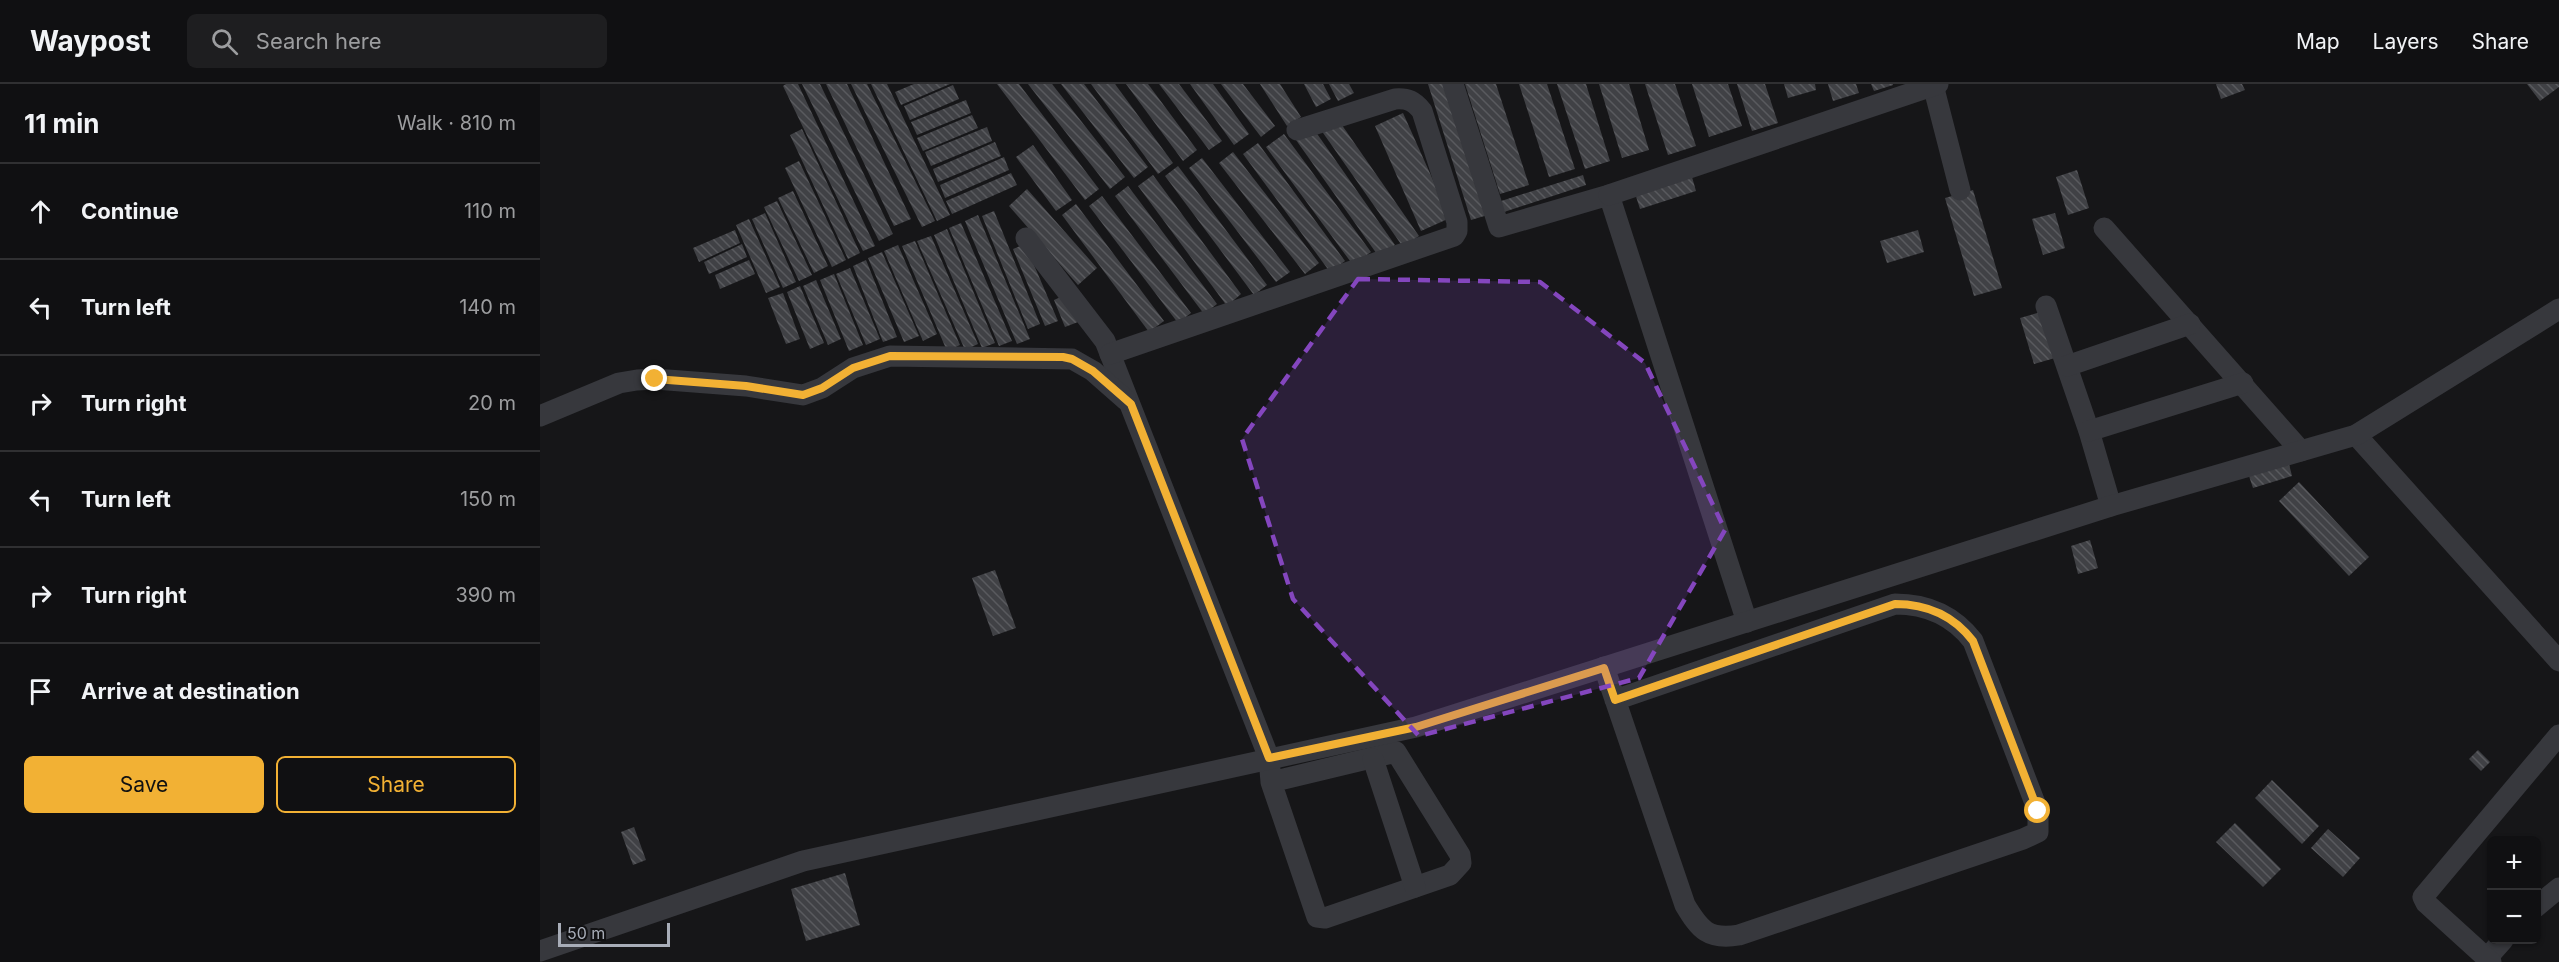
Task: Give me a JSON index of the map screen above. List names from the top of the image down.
{
  "scale_bar": "50 m",
  "page": {
    "header": "Waypost",
    "search": "Search here",
    "nav": ["Map", "Layers", "Share"],
    "heading": ["11 min", "Walk · 810 m"],
    "list": [
      ["Continue", "110 m"],
      ["Turn left", "140 m"],
      ["Turn right", "20 m"],
      ["Turn left", "150 m"],
      ["Turn right", "390 m"],
      "Arrive at destination"
    ],
    "buttons": ["Save", "Share"],
    "map_buttons": ["+", "−"],
    "scale": "50 m"
  }
}
